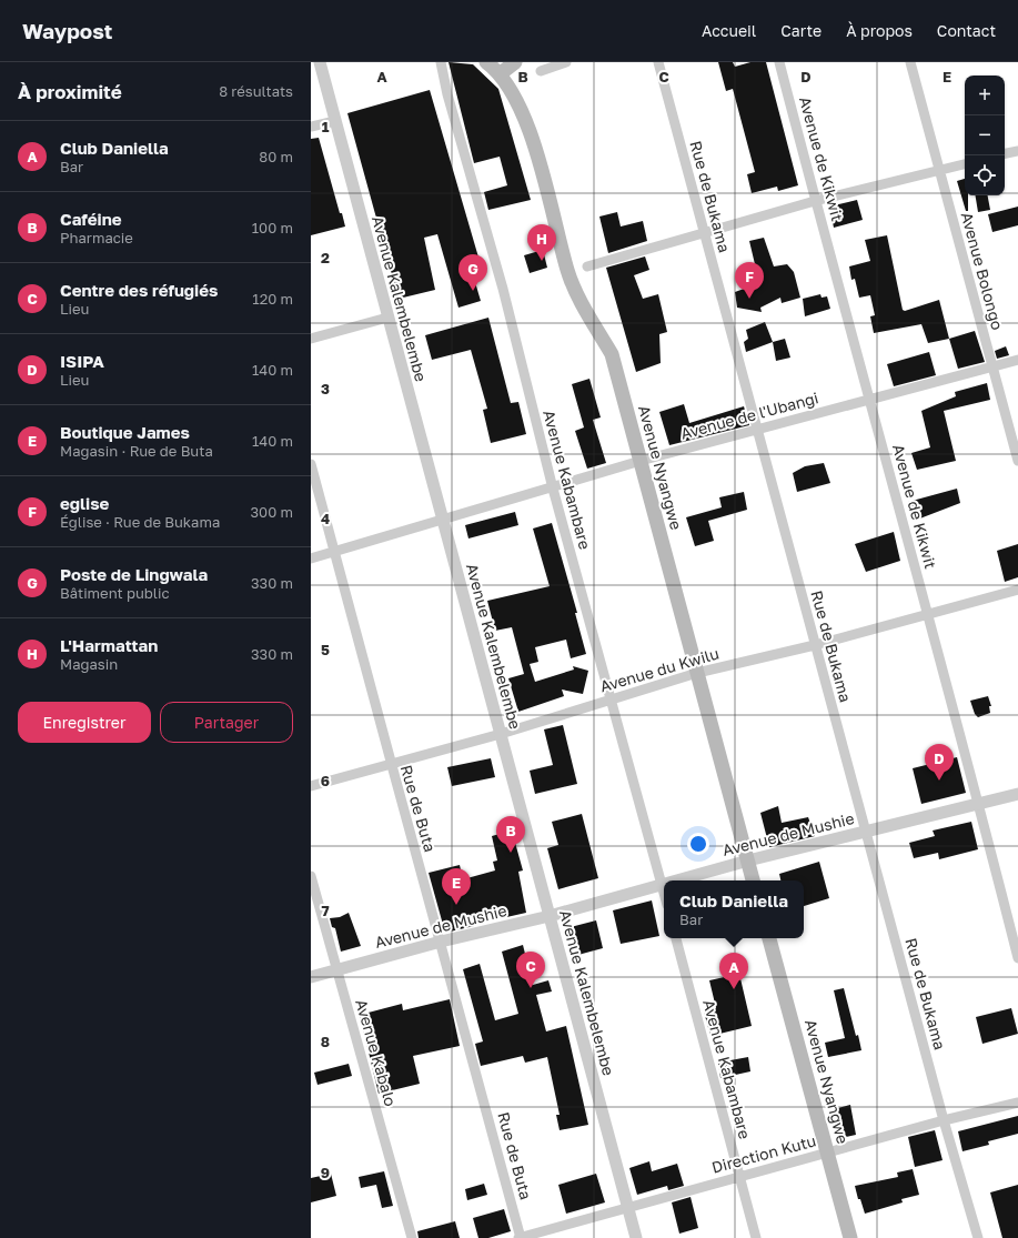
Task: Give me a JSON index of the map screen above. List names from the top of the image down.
{
  "streets": {
    "main road": ["Avenue Nyangwe"],
    "street": [
      "Avenue de Kikwit",
      "Rue de Bukama",
      "Avenue Bolongo",
      "Avenue Kalembelembe",
      "Avenue de l'Ubangi",
      "Avenue Kabambare",
      "Avenue du Kwilu",
      "Rue de Buta",
      "Avenue de Mushie",
      "Avenue Kabalo",
      "Direction Kutu"
    ]
  },
  "crossings": [
    ["Avenue de Kikwit", "Avenue de l'Ubangi"],
    ["Avenue de Kikwit", "Avenue du Kwilu"],
    ["Avenue de Kikwit", "Avenue de Mushie"],
    ["Rue de Bukama", "Avenue de l'Ubangi"],
    ["Rue de Bukama", "Avenue du Kwilu"],
    ["Rue de Bukama", "Avenue de Mushie"],
    ["Rue de Bukama", "Direction Kutu"],
    ["Avenue Bolongo", "Avenue de l'Ubangi"],
    ["Avenue Kalembelembe", "Avenue de l'Ubangi"],
    ["Avenue Kalembelembe", "Avenue du Kwilu"],
    ["Avenue Kalembelembe", "Avenue de Mushie"],
    ["Avenue Kalembelembe", "Direction Kutu"],
    ["Avenue de l'Ubangi", "Avenue Nyangwe"],
    ["Avenue de l'Ubangi", "Avenue Kabambare"],
    ["Avenue de l'Ubangi", "Rue de Buta"],
    ["Avenue Nyangwe", "Avenue du Kwilu"],
    ["Avenue Nyangwe", "Avenue de Mushie"],
    ["Avenue Nyangwe", "Direction Kutu"],
    ["Avenue Kabambare", "Avenue du Kwilu"],
    ["Avenue Kabambare", "Avenue de Mushie"],
    ["Avenue Kabambare", "Direction Kutu"],
    ["Avenue du Kwilu", "Rue de Buta"],
    ["Rue de Buta", "Avenue de Mushie"],
    ["Rue de Buta", "Direction Kutu"],
    ["Avenue de Mushie", "Avenue Kabalo"]
  ],
  "page": {
    "header": "Waypost",
    "nav": [
      "Accueil",
      "Carte",
      "À propos",
      "Contact"
    ],
    "heading": ["À proximité", "8 résultats"],
    "map_buttons": ["+", "−"],
    "list": [
      {
        "mark": "A",
        "name": "Club Daniella",
        "note": "Bar",
        "value": "80 m"
      },
      {
        "mark": "B",
        "name": "Caféine",
        "note": "Pharmacie",
        "value": "100 m"
      },
      {
        "mark": "C",
        "name": "Centre des réfugiés",
        "note": "Lieu",
        "value": "120 m"
      },
      {
        "mark": "D",
        "name": "ISIPA",
        "note": "Lieu",
        "value": "140 m"
      },
      {
        "mark": "E",
        "name": "Boutique James",
        "note": "Magasin · Rue de Buta",
        "value": "140 m"
      },
      {
        "mark": "F",
        "name": "eglise",
        "note": "Église · Rue de Bukama",
        "value": "300 m"
      },
      {
        "mark": "G",
        "name": "Poste de Lingwala",
        "note": "Bâtiment public",
        "value": "330 m"
      },
      {
        "mark": "H",
        "name": "L'Harmattan",
        "note": "Magasin",
        "value": "330 m"
      }
    ],
    "pins": [
      "H",
      "G",
      "F",
      "D",
      "B",
      "E",
      "C",
      "A"
    ],
    "buttons": ["Enregistrer", "Partager"],
    "popup": ["Club Daniella", "Bar"]
  },
  "grid": {
    "columns": [
      "A",
      "B",
      "C",
      "D",
      "E"
    ],
    "rows": [
      "1",
      "2",
      "3",
      "4",
      "5",
      "6",
      "7",
      "8",
      "9"
    ]
  }
}
